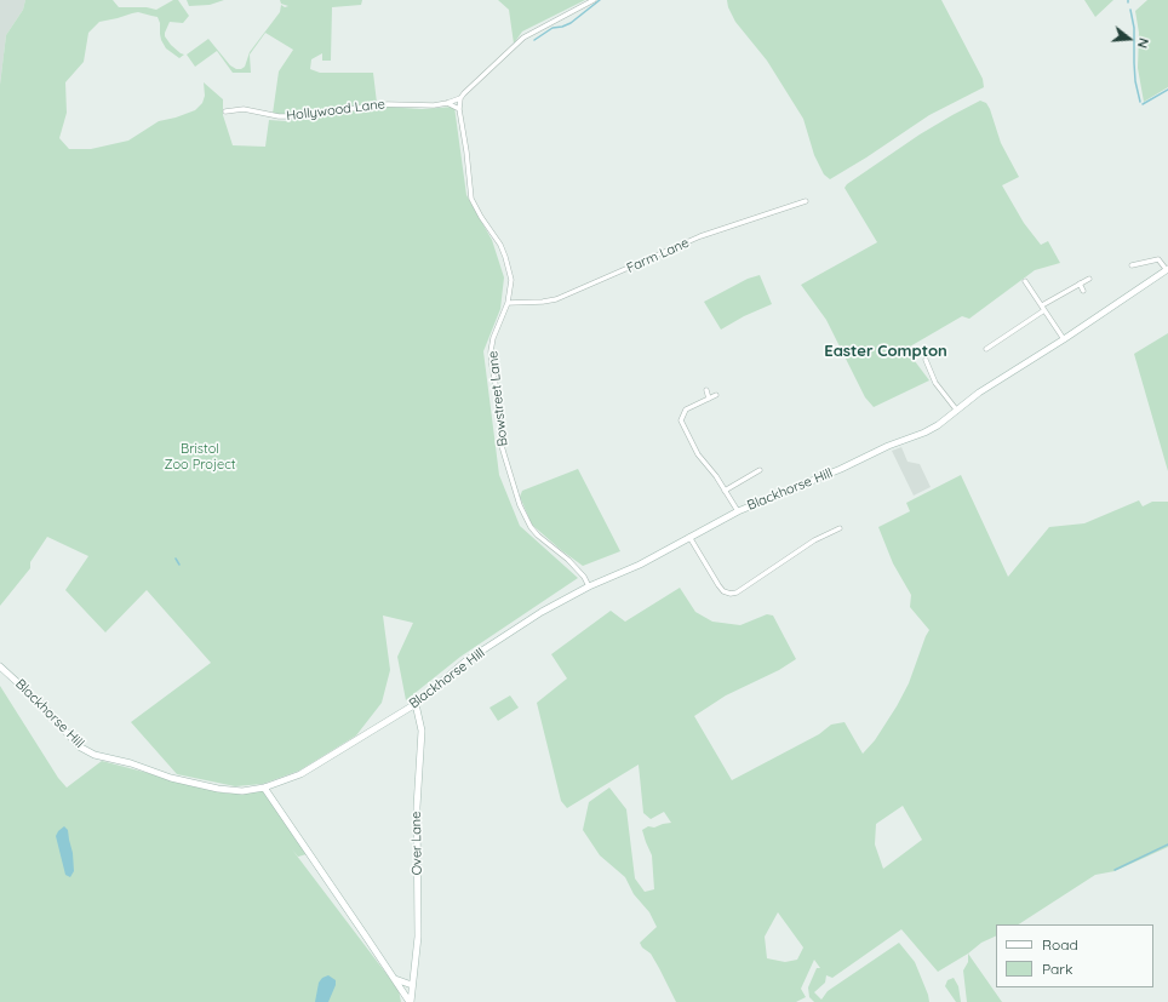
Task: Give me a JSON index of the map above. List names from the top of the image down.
{
  "streets": {
    "main road": ["Blackhorse Hill", "Over Lane"],
    "street": ["Hollywood Lane", "Farm Lane", "Bowstreet Lane"]
  },
  "crossings": [
    ["Hollywood Lane", "Bowstreet Lane"],
    ["Farm Lane", "Bowstreet Lane"],
    ["Bowstreet Lane", "Blackhorse Hill"],
    ["Blackhorse Hill", "Over Lane"]
  ],
  "districts": ["Easter Compton"],
  "parks": ["Bristol Zoo Project"],
  "legend": ["Road", "Park"],
  "north": "right"
}
